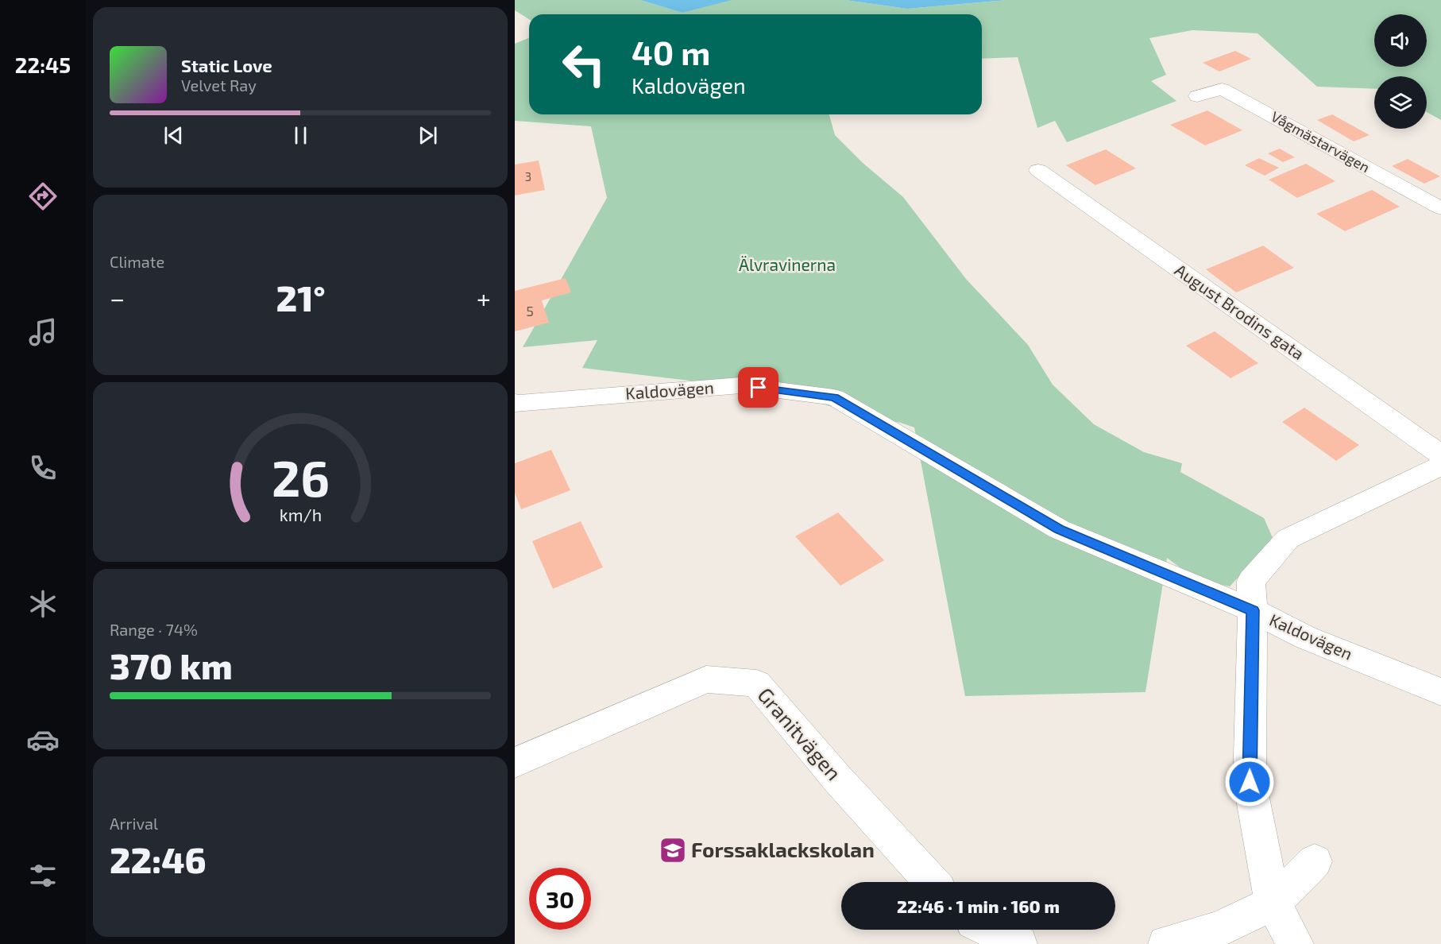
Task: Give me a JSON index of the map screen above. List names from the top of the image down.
{
  "streets": {
    "street": [
      "Vågmästarvägen",
      "August Brodins gata",
      "Kaldovägen",
      "Granitvägen"
    ]
  },
  "parks": ["Älvravinerna"],
  "places": {
    "school or university": ["Forssaklackskolan"]
  },
  "house_numbers": ["3", "5"],
  "page": {
    "tabs": "22:45",
    "turn": ["40 m", "Kaldovägen"],
    "song": ["Static Love", "Velvet Ray"],
    "tile": [
      "Climate",
      ["Range · 74%", "370 km"],
      ["Arrival", "22:46"]
    ],
    "heat": ["−", "21°", "+"],
    "limit": "30",
    "trip": "22:46 · 1 min · 160 m",
    "gauge": ["26", "km/h"]
  }
}
